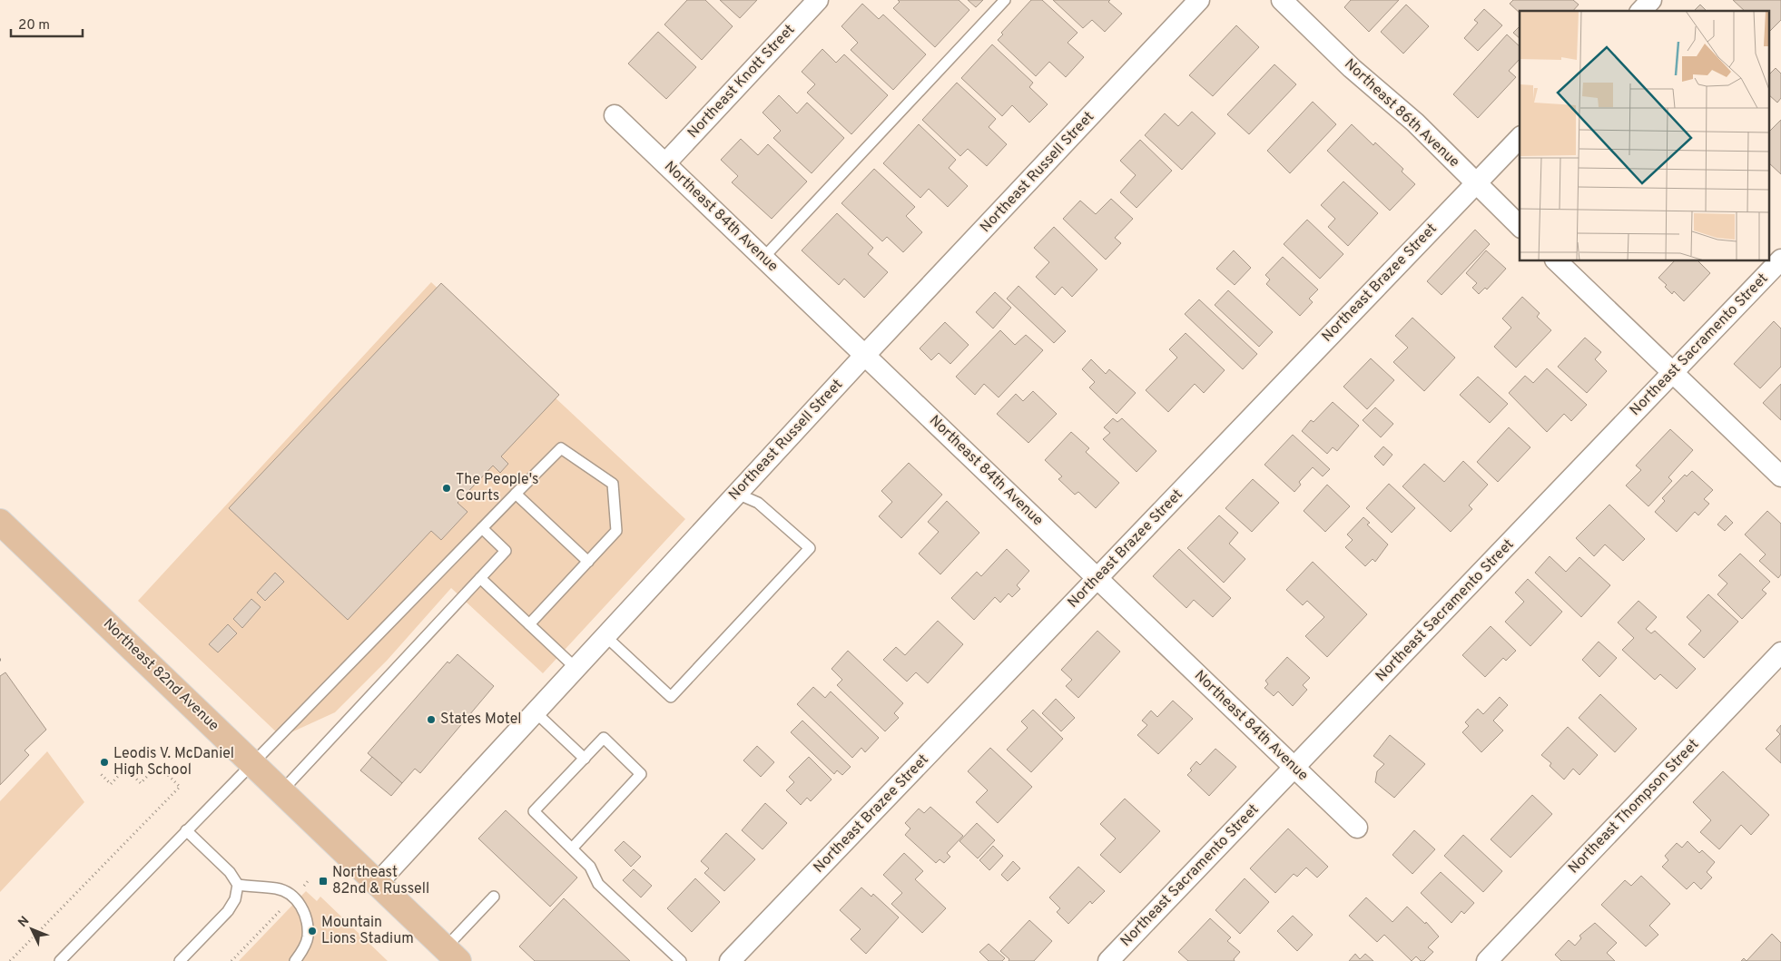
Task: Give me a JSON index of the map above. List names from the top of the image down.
{
  "streets": {
    "main road": ["Northeast 82nd Avenue"],
    "street": [
      "Northeast Knott Street",
      "Northeast 86th Avenue",
      "Northeast Russell Street",
      "Northeast 84th Avenue",
      "Northeast Brazee Street",
      "Northeast Sacramento Street",
      "Northeast Thompson Street"
    ]
  },
  "crossings": [
    ["Northeast Knott Street", "Northeast 84th Avenue"],
    ["Northeast 86th Avenue", "Northeast Brazee Street"],
    ["Northeast Russell Street", "Northeast 84th Avenue"],
    ["Northeast Russell Street", "Northeast 82nd Avenue"],
    ["Northeast 84th Avenue", "Northeast Brazee Street"],
    ["Northeast 84th Avenue", "Northeast Sacramento Street"]
  ],
  "places": {
    "other": [
      "The People's Courts",
      "States Motel",
      "Leodis V. McDaniel High School",
      "Mountain Lions Stadium"
    ],
    "transit": ["Northeast 82nd & Russell"]
  },
  "scale_bar": "20 m",
  "north": "top left"
}
